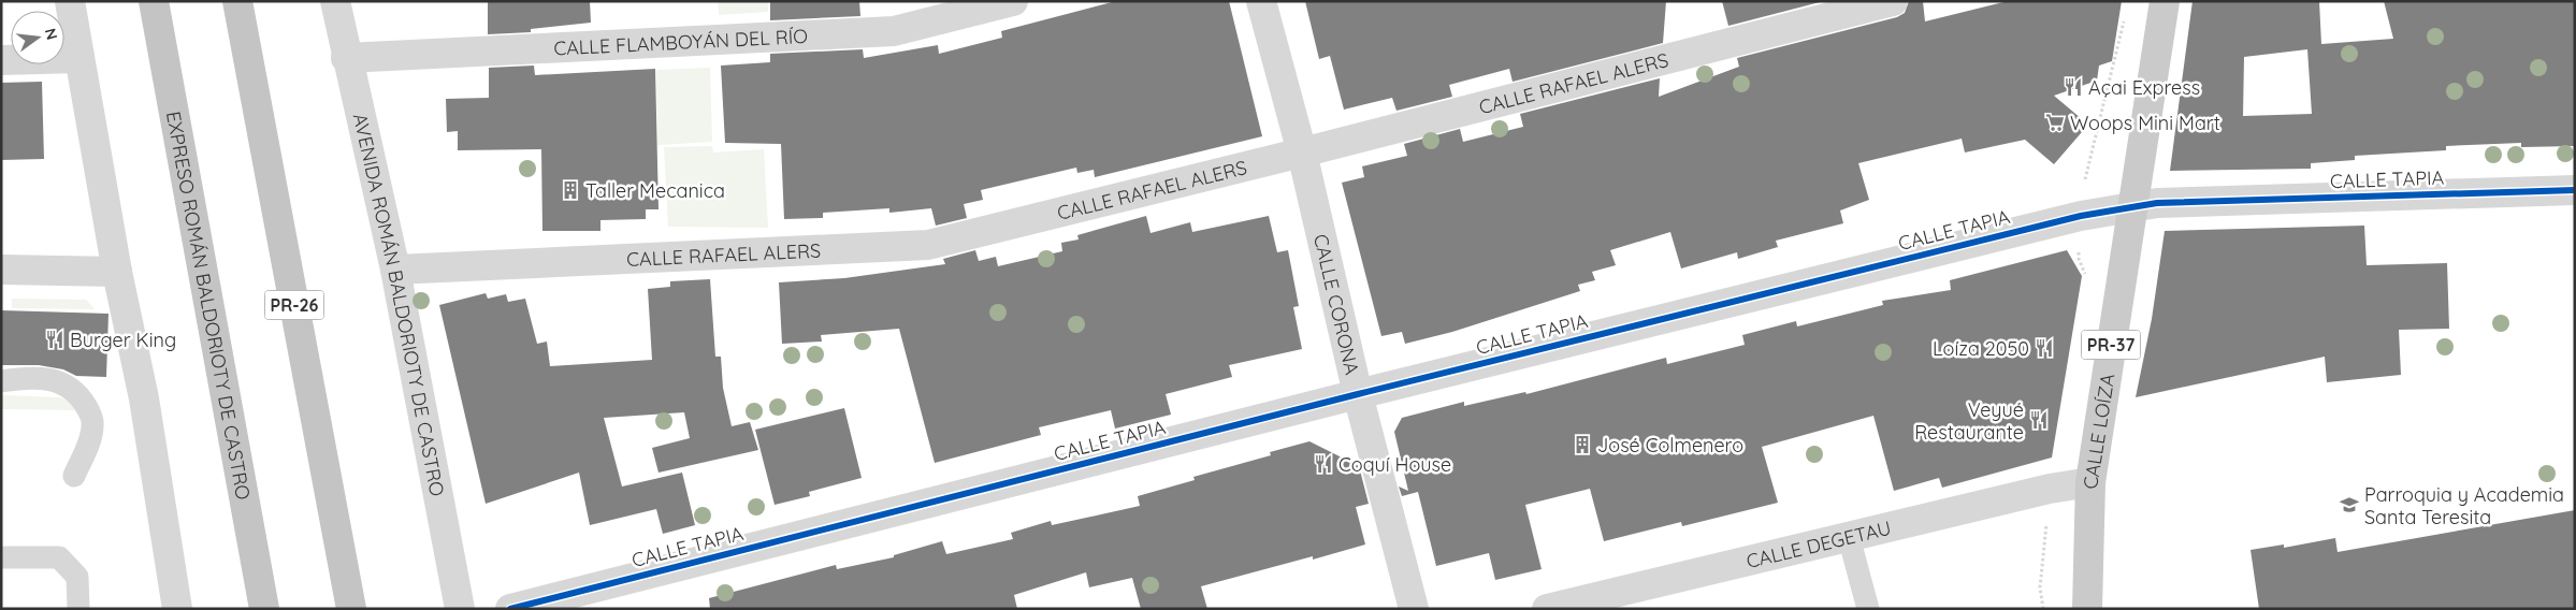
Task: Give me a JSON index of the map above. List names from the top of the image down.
{
  "streets": {
    "highway": ["EXPRESO ROMÁN BALDORIOTY DE CASTRO", "PR-26"],
    "main road": ["PR-37", "CALLE LOÍZA"],
    "street": [
      "CALLE FLAMBOYÁN DEL RÍO",
      "CALLE RAFAEL ALERS",
      "CALLE TAPIA",
      "AVENIDA ROMÁN BALDORIOTY DE CASTRO",
      "CALLE CORONA",
      "CALLE DEGETAU"
    ]
  },
  "crossings": [
    ["CALLE FLAMBOYÁN DEL RÍO", "AVENIDA ROMÁN BALDORIOTY DE CASTRO"],
    ["CALLE RAFAEL ALERS", "AVENIDA ROMÁN BALDORIOTY DE CASTRO"],
    ["CALLE RAFAEL ALERS", "CALLE CORONA"],
    ["CALLE TAPIA", "CALLE CORONA"],
    ["CALLE TAPIA", "CALLE LOÍZA"],
    ["CALLE LOÍZA", "CALLE DEGETAU"]
  ],
  "places": {
    "restaurant": [
      "Açai Express",
      "Burger King",
      "Loíza 2050",
      "Veyué Restaurante",
      "Coquí House"
    ],
    "supermarket": ["Woops Mini Mart"],
    "building": ["Taller Mecanica", "José Colmenero"],
    "school or university": ["Parroquia y Academia Santa Teresita"]
  },
  "north": "right"
}
